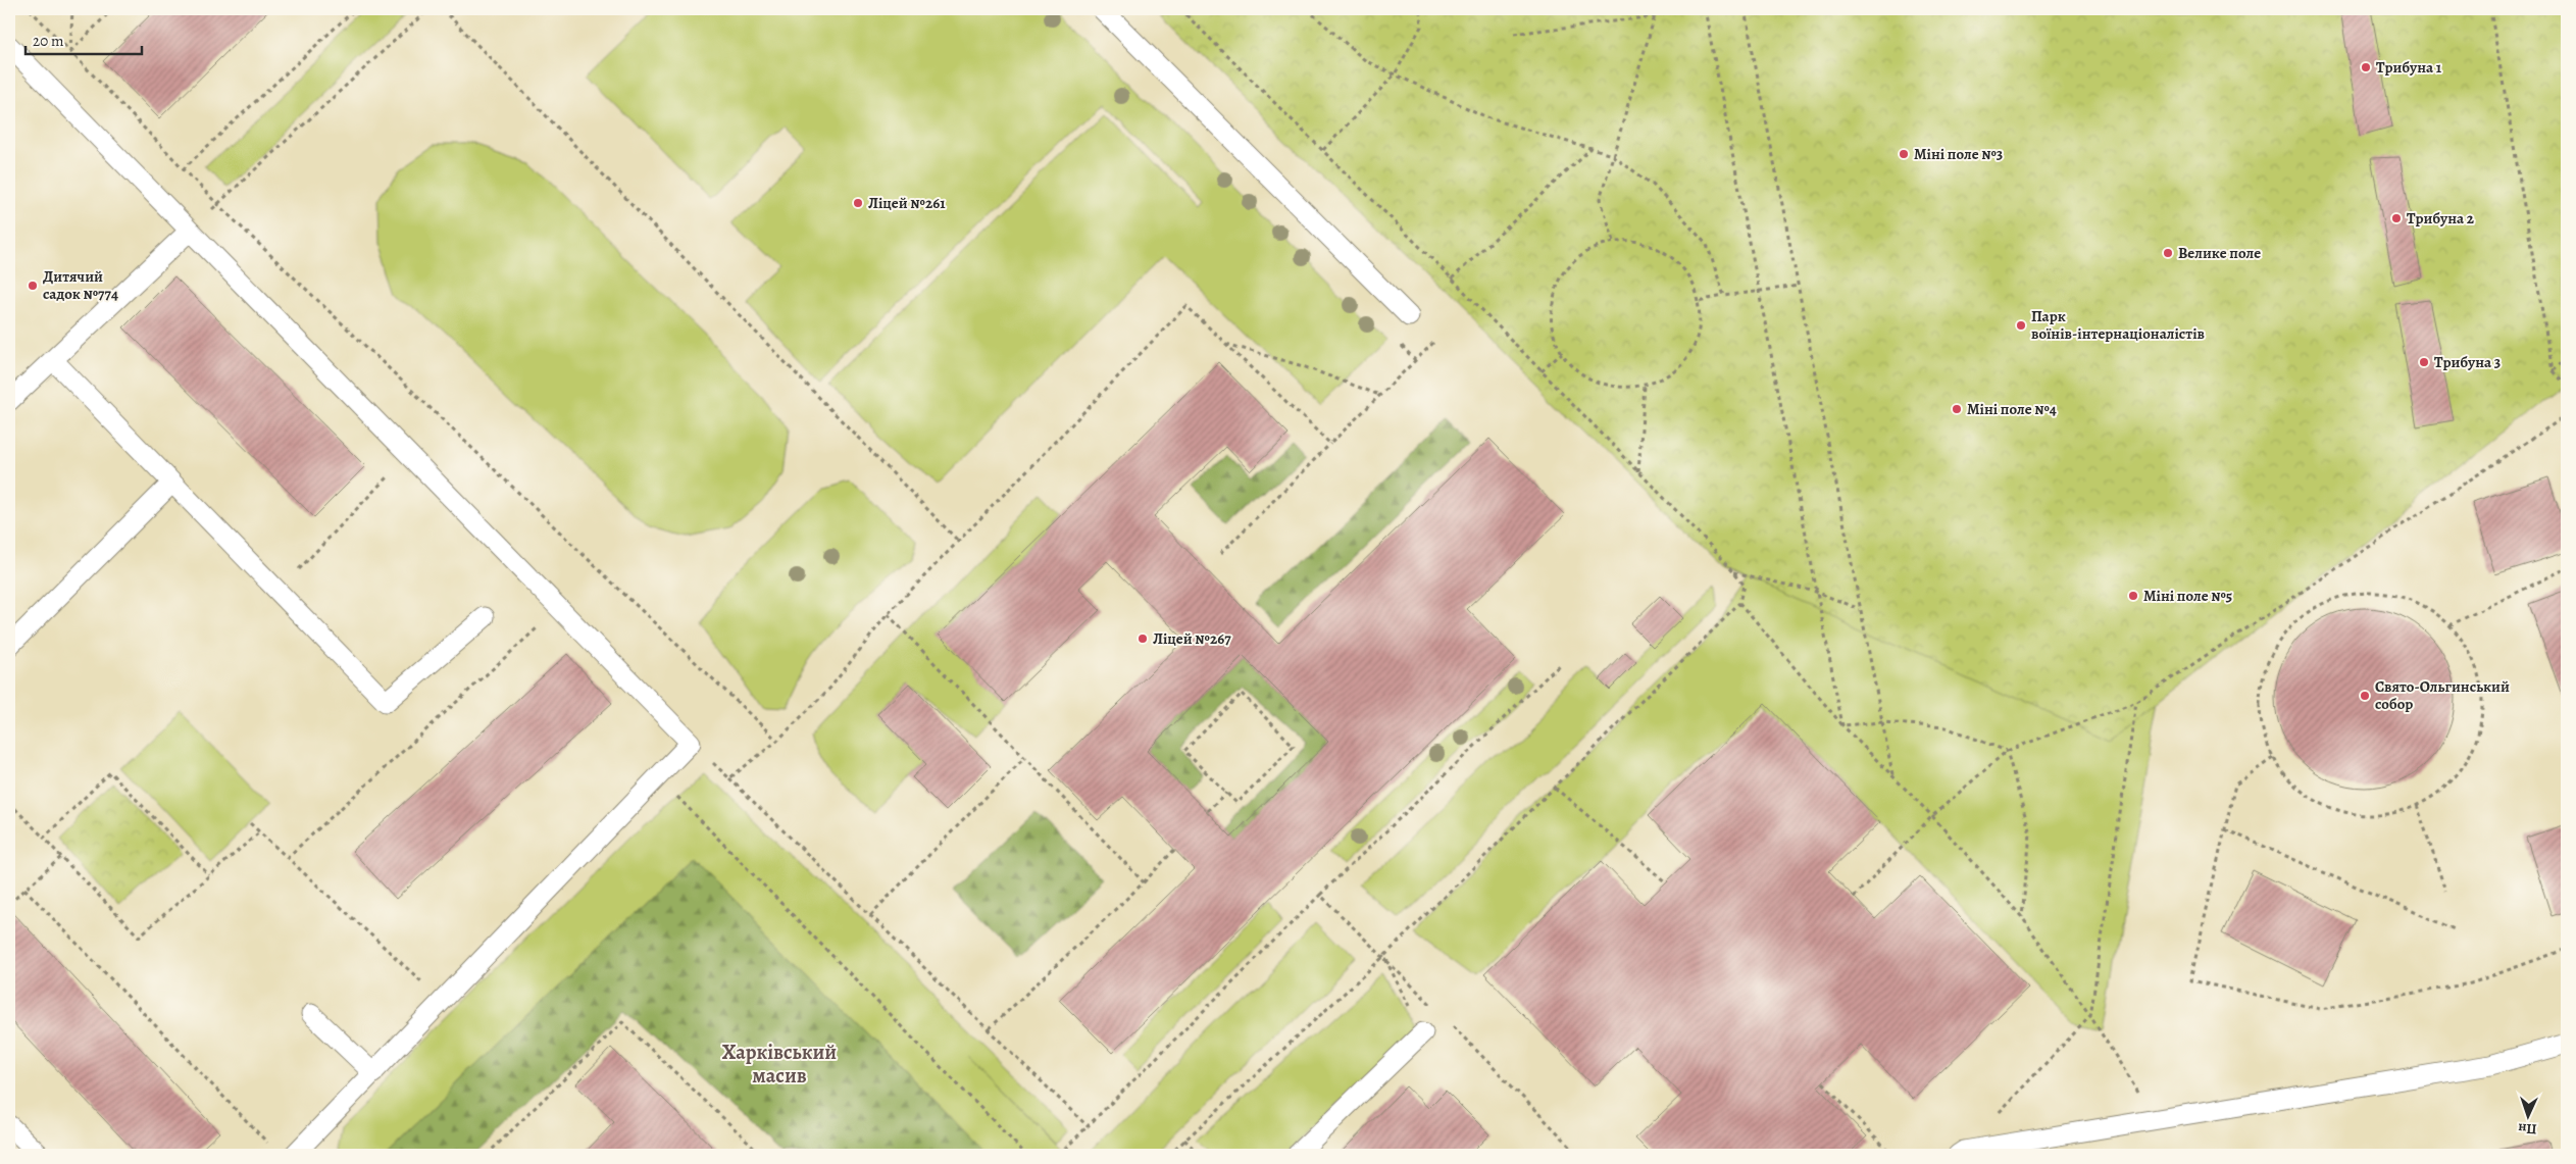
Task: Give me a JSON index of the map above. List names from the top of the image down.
{
  "districts": ["Харківський масив"],
  "places": [
    "Трибуна 1",
    "Міні поле №3",
    "Ліцей №261",
    "Трибуна 2",
    "Велике поле",
    "Дитячий садок №774",
    "Парк воїнів-інтернаціоналістів",
    "Трибуна 3",
    "Міні поле №4",
    "Міні поле №5",
    "Ліцей №267",
    "Свято-Ольгинський собор"
  ],
  "scale_bar": "20 m",
  "north": "bottom"
}
